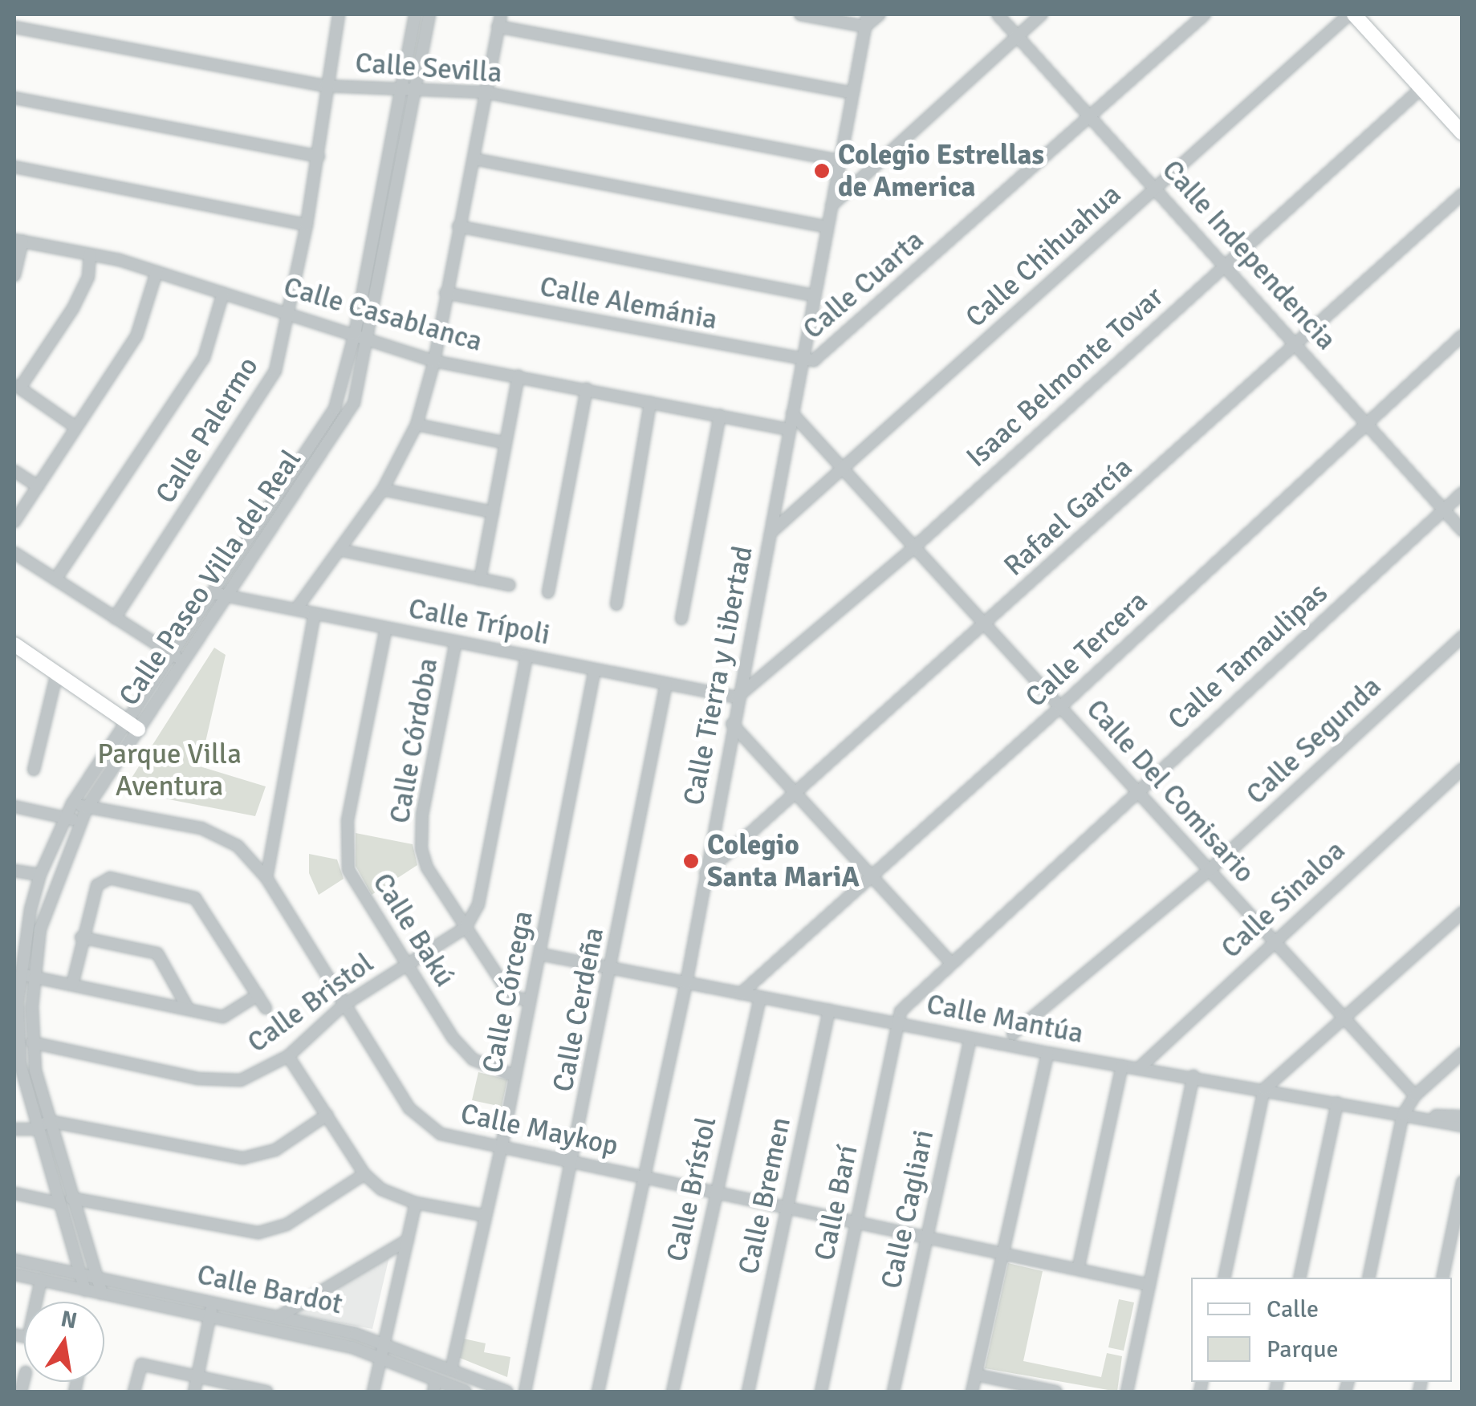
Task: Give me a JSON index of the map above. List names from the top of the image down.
{
  "streets": {
    "street": [
      "Calle Sevilla",
      "Calle Independencia",
      "Calle Chihuahua",
      "Calle Cuarta",
      "Calle Alemánia",
      "Calle Casablanca",
      "Isaac Belmonte Tovar",
      "Calle Palermo",
      "Rafael García",
      "Calle Paseo Villa del Real",
      "Calle Trípoli",
      "Calle Tercera",
      "Calle Tamaulipas",
      "Calle Tierra y Libertad",
      "Calle Córdoba",
      "Calle Segunda",
      "Calle Del Comisario",
      "Calle Sinaloa",
      "Calle Bakú",
      "Calle Córcega",
      "Calle Bristol",
      "Calle Cerdeña",
      "Calle Mantúa",
      "Calle Maykop",
      "Calle Brístol",
      "Calle Bremen",
      "Calle Barí",
      "Calle Cagliari",
      "Calle Bardot"
    ]
  },
  "crossings": [
    ["Calle Sevilla", "Calle Palermo"],
    ["Calle Sevilla", "Calle Paseo Villa del Real"],
    ["Calle Sevilla", "Calle Tierra y Libertad"],
    ["Calle Independencia", "Calle Chihuahua"],
    ["Calle Independencia", "Calle Cuarta"],
    ["Calle Independencia", "Isaac Belmonte Tovar"],
    ["Calle Independencia", "Rafael García"],
    ["Calle Independencia", "Calle Tercera"],
    ["Calle Independencia", "Calle Tamaulipas"],
    ["Calle Chihuahua", "Calle Tierra y Libertad"],
    ["Calle Chihuahua", "Calle Del Comisario"],
    ["Calle Cuarta", "Calle Alemánia"],
    ["Calle Cuarta", "Calle Tierra y Libertad"],
    ["Calle Alemánia", "Calle Tierra y Libertad"],
    ["Calle Casablanca", "Calle Palermo"],
    ["Calle Casablanca", "Calle Paseo Villa del Real"],
    ["Calle Casablanca", "Calle Tierra y Libertad"],
    ["Isaac Belmonte Tovar", "Calle Trípoli"],
    ["Isaac Belmonte Tovar", "Calle Tierra y Libertad"],
    ["Isaac Belmonte Tovar", "Calle Del Comisario"],
    ["Rafael García", "Calle Tierra y Libertad"],
    ["Rafael García", "Calle Del Comisario"],
    ["Calle Paseo Villa del Real", "Calle Trípoli"],
    ["Calle Paseo Villa del Real", "Calle Bristol"],
    ["Calle Paseo Villa del Real", "Calle Maykop"],
    ["Calle Paseo Villa del Real", "Calle Bardot"],
    ["Calle Trípoli", "Calle Tierra y Libertad"],
    ["Calle Trípoli", "Calle Córdoba"],
    ["Calle Trípoli", "Calle Bakú"],
    ["Calle Trípoli", "Calle Córcega"],
    ["Calle Trípoli", "Calle Cerdeña"],
    ["Calle Tercera", "Calle Del Comisario"],
    ["Calle Tercera", "Calle Mantúa"],
    ["Calle Tamaulipas", "Calle Del Comisario"],
    ["Calle Tamaulipas", "Calle Mantúa"],
    ["Calle Tamaulipas", "Calle Barí"],
    ["Calle Tierra y Libertad", "Calle Del Comisario"],
    ["Calle Tierra y Libertad", "Calle Mantúa"],
    ["Calle Tierra y Libertad", "Calle Maykop"],
    ["Calle Córdoba", "Calle Córcega"],
    ["Calle Córdoba", "Calle Bristol"],
    ["Calle Segunda", "Calle Del Comisario"],
    ["Calle Del Comisario", "Calle Sinaloa"],
    ["Calle Sinaloa", "Calle Mantúa"],
    ["Calle Bakú", "Calle Córcega"],
    ["Calle Bakú", "Calle Bristol"],
    ["Calle Córcega", "Calle Mantúa"],
    ["Calle Córcega", "Calle Maykop"],
    ["Calle Córcega", "Calle Bardot"],
    ["Calle Bristol", "Calle Maykop"],
    ["Calle Cerdeña", "Calle Mantúa"],
    ["Calle Cerdeña", "Calle Maykop"],
    ["Calle Mantúa", "Calle Brístol"],
    ["Calle Mantúa", "Calle Bremen"],
    ["Calle Mantúa", "Calle Barí"],
    ["Calle Mantúa", "Calle Cagliari"],
    ["Calle Maykop", "Calle Brístol"],
    ["Calle Maykop", "Calle Bremen"],
    ["Calle Maykop", "Calle Barí"],
    ["Calle Maykop", "Calle Cagliari"]
  ],
  "parks": ["Parque Villa Aventura"],
  "places": ["Colegio Estrellas de America", "Colegio Santa MariA"],
  "legend": ["Calle", "Parque"],
  "north": "top"
}
